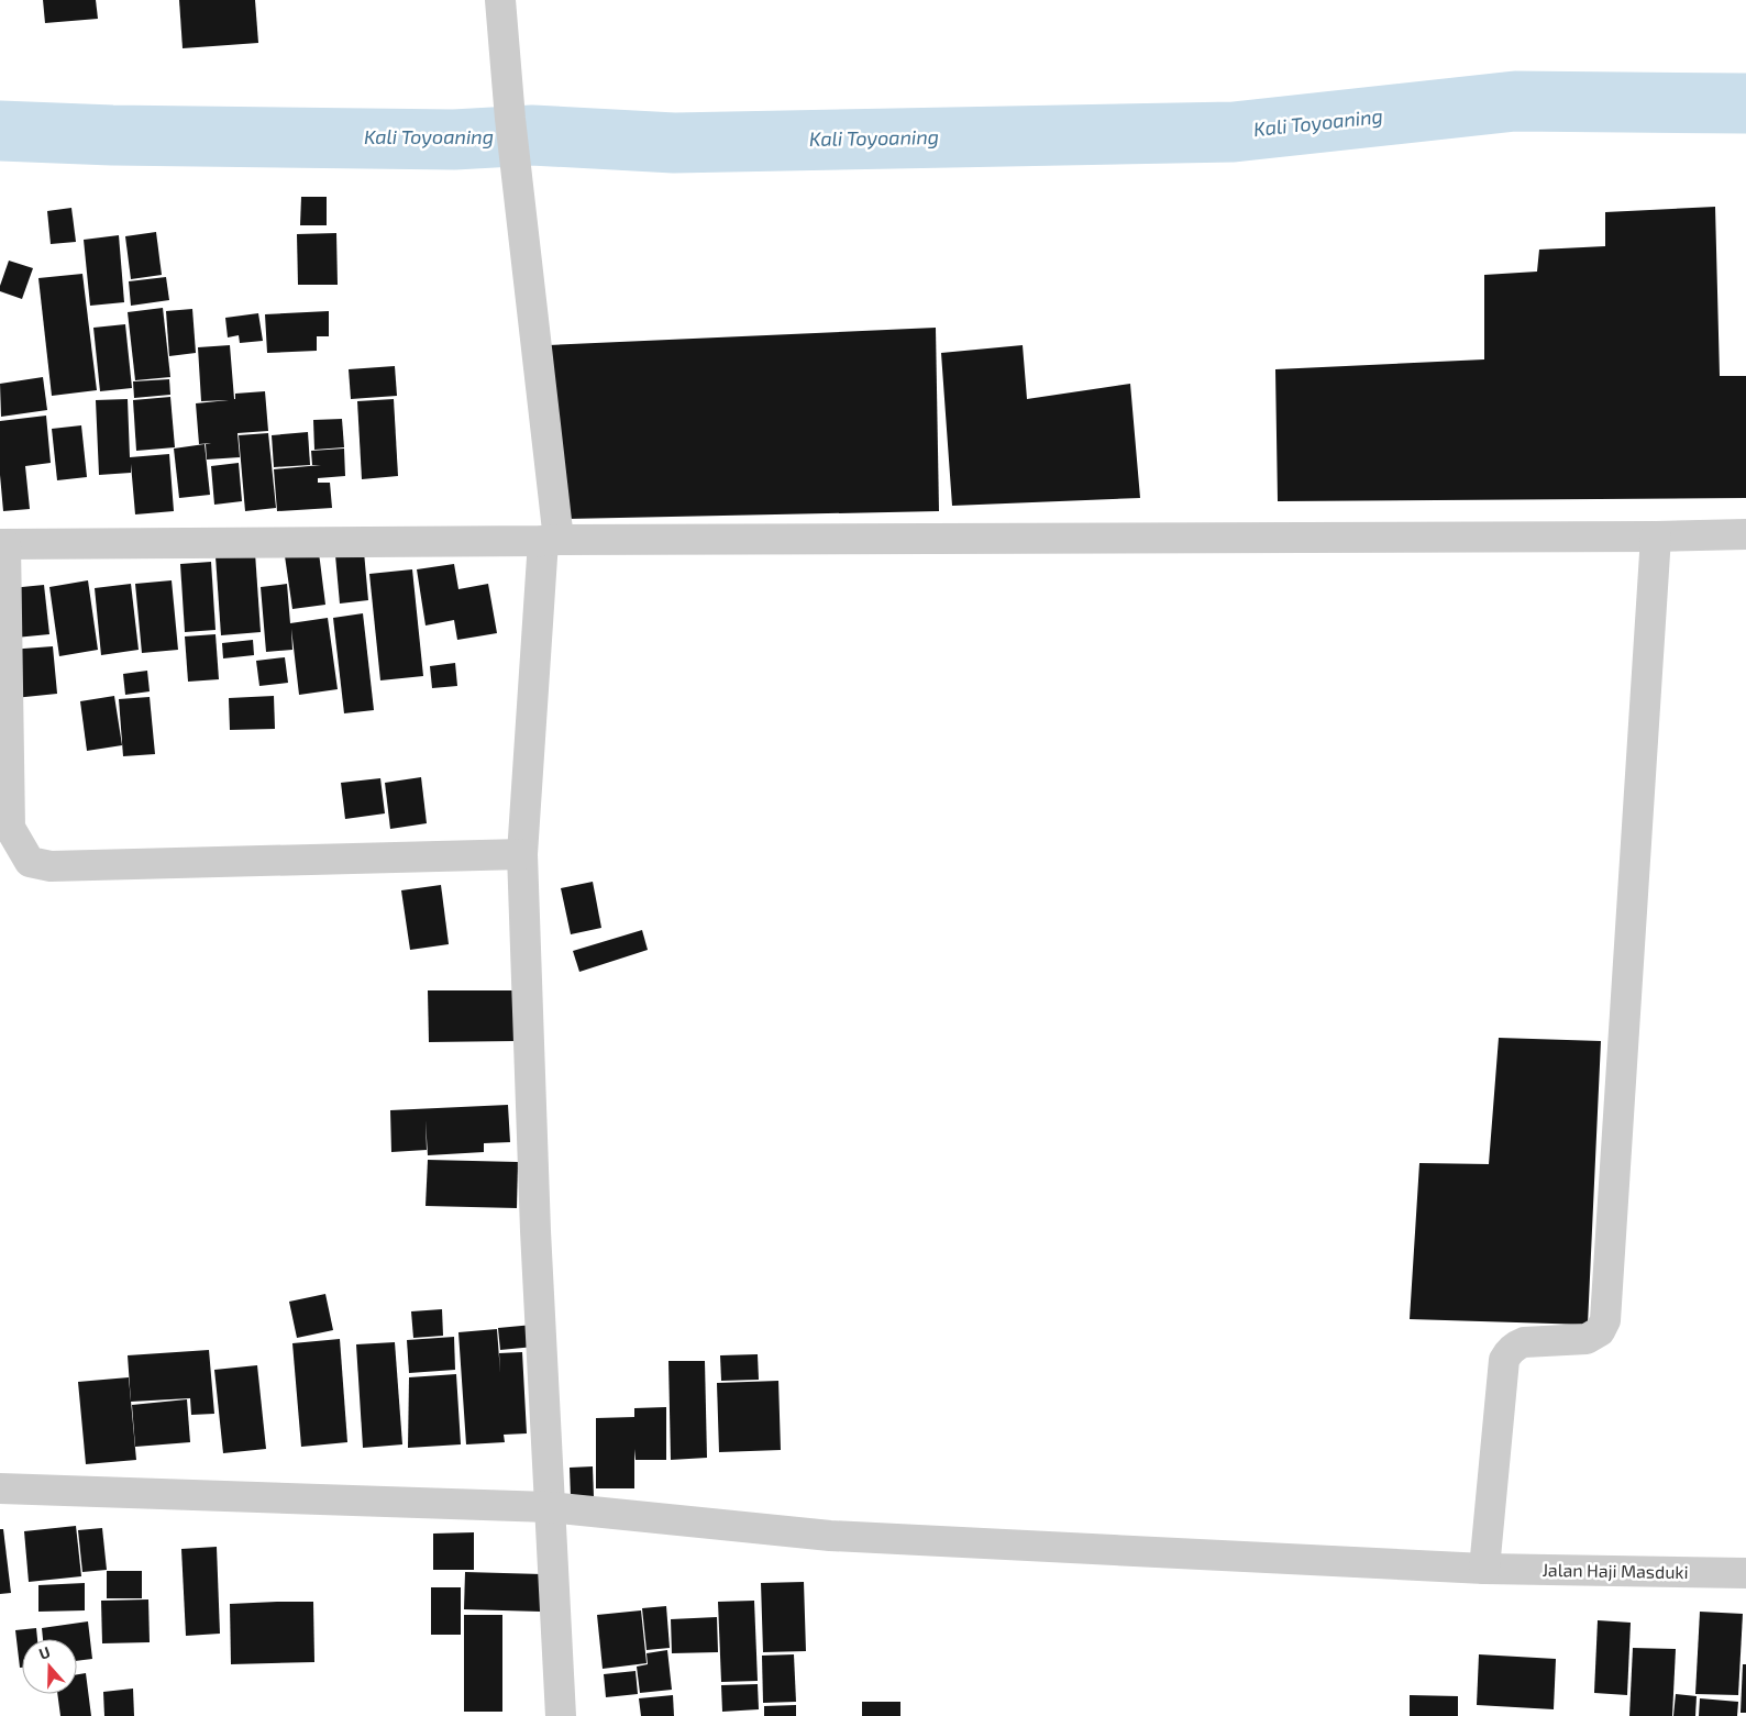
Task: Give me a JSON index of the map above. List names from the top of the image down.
{
  "streets": {
    "street": ["Jalan Haji Masduki"]
  },
  "water": ["Kali Toyoaning"],
  "north": "top"
}
